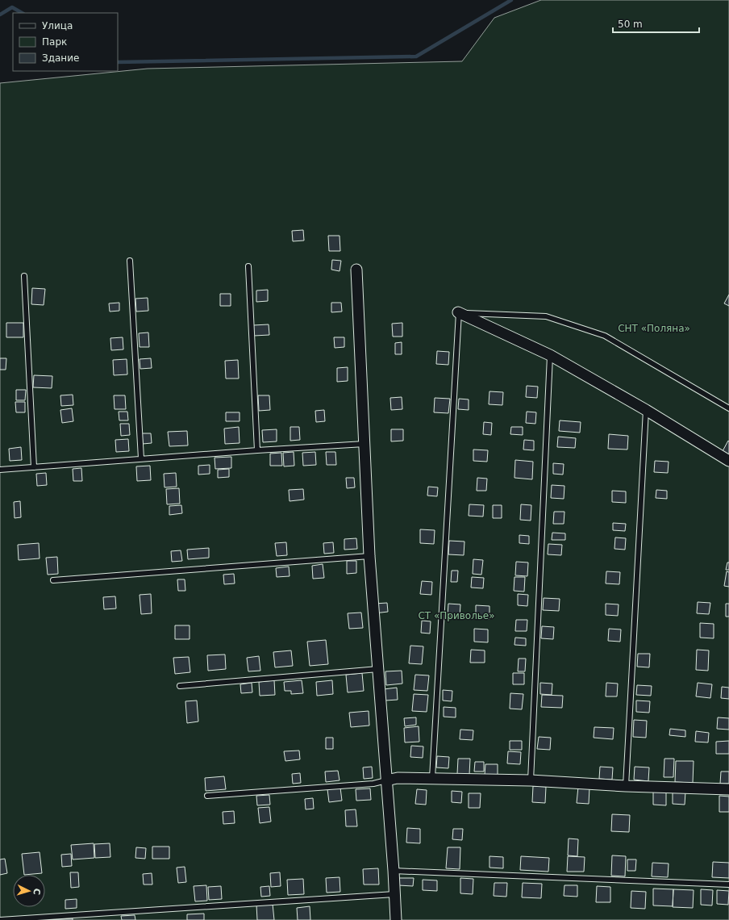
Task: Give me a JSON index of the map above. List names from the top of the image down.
{
  "parks": ["СНТ «Поляна»", "СТ «Приволье»"],
  "legend": ["Улица", "Парк", "Здание"],
  "scale_bar": "50 m",
  "north": "right"
}
